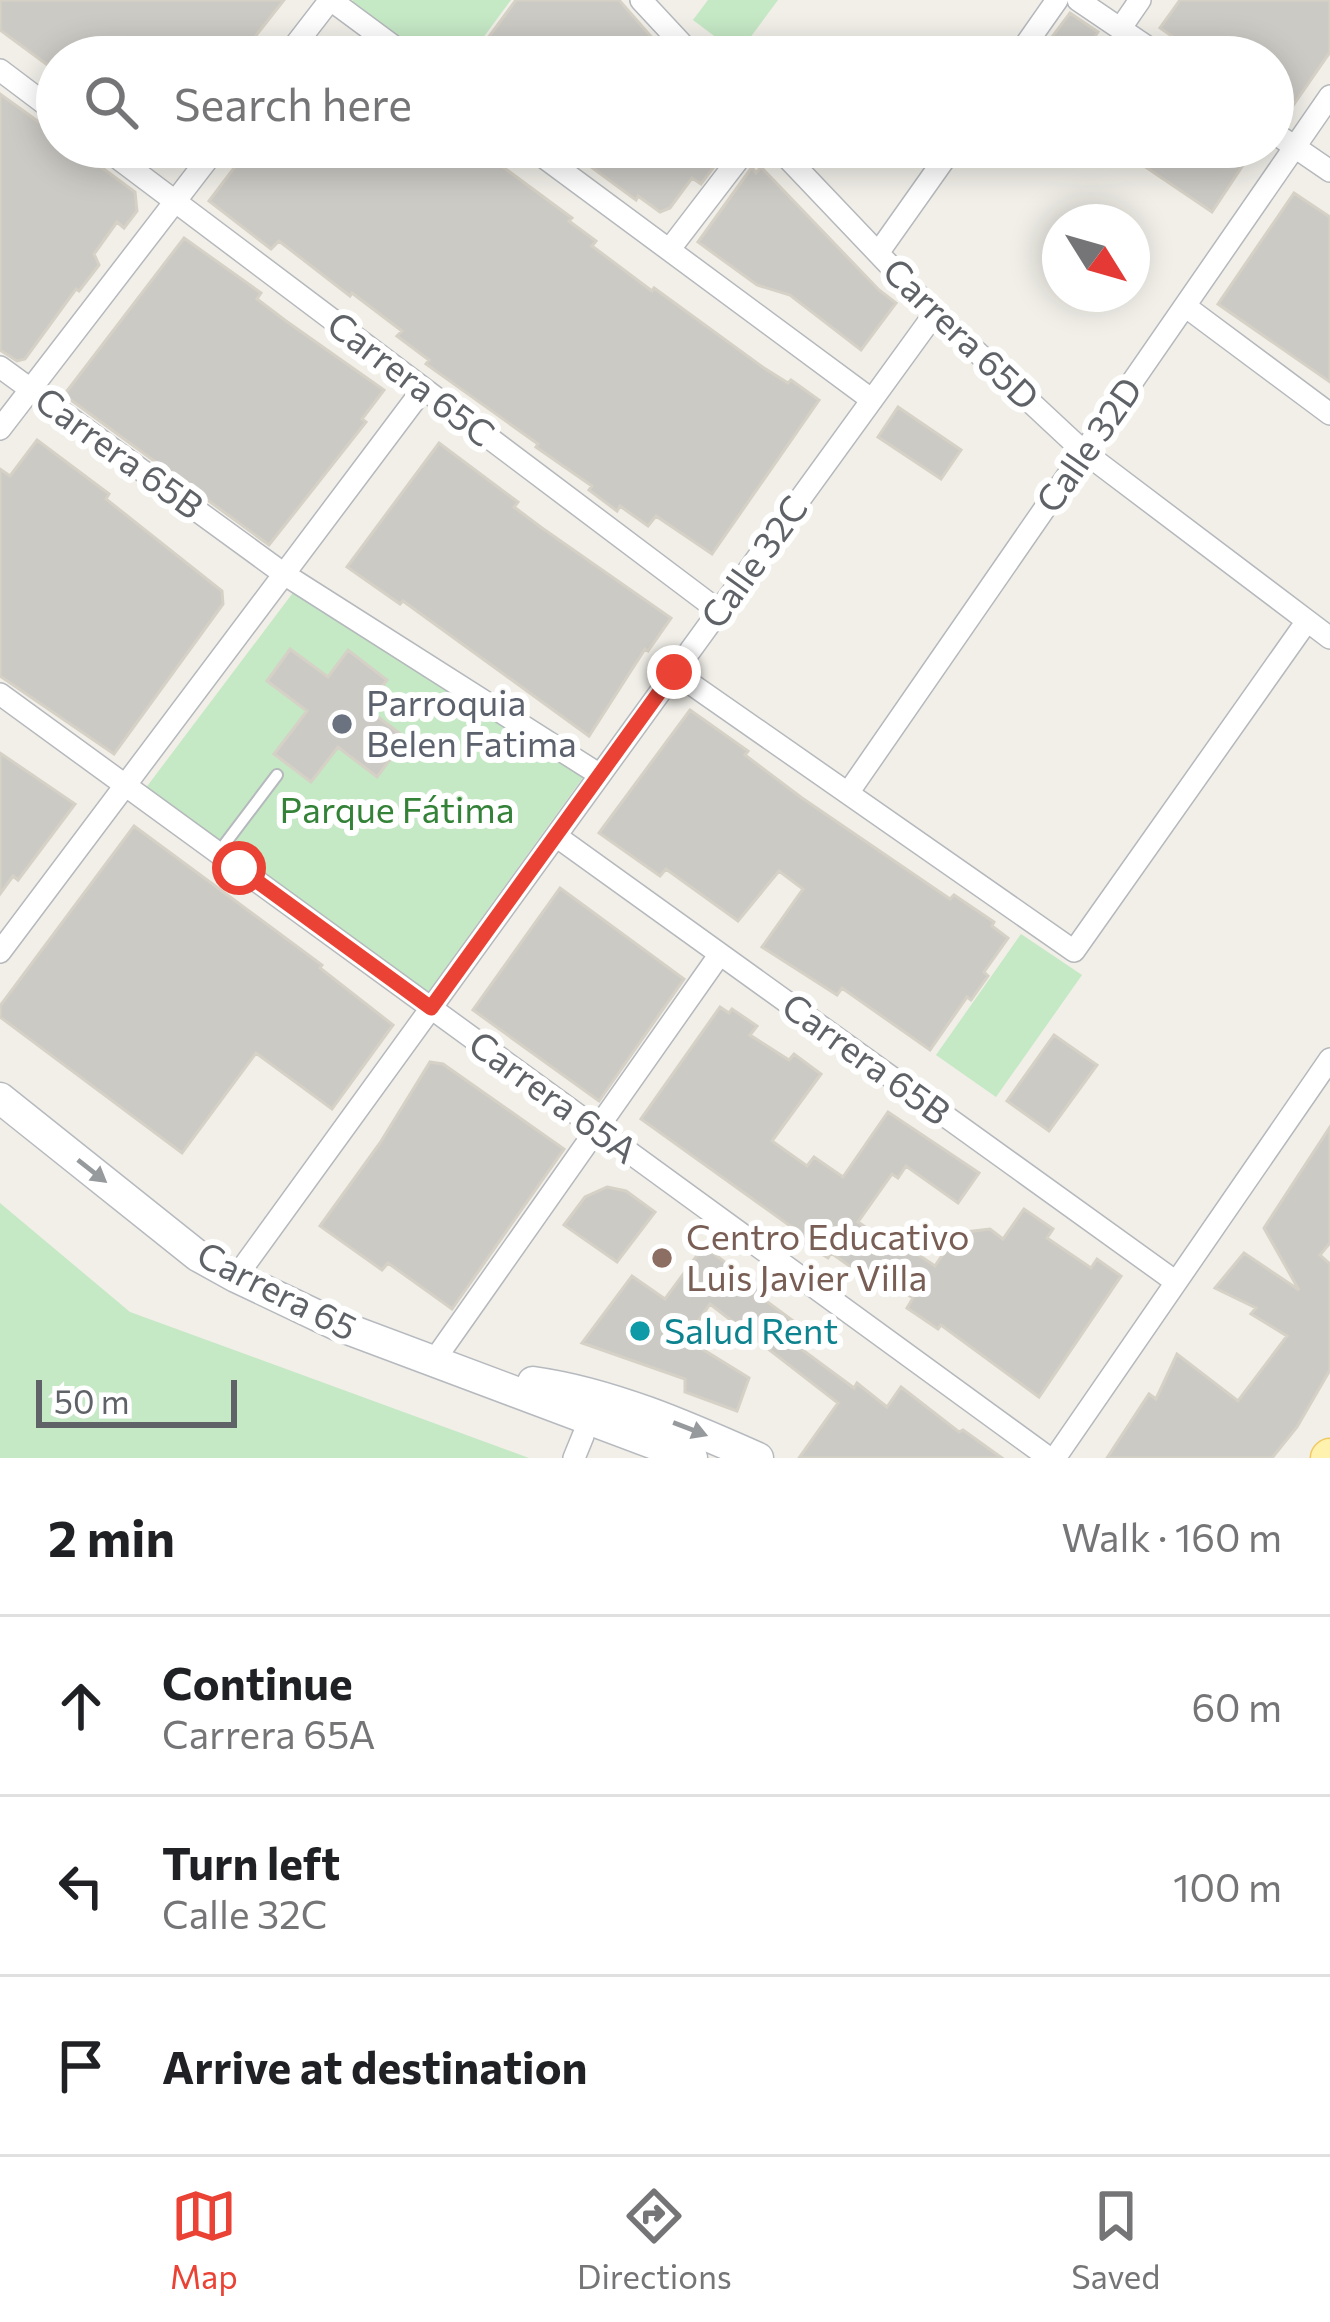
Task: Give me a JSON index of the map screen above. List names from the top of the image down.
{
  "streets": {
    "main road": ["Carrera 65"],
    "street": [
      "Carrera 65D",
      "Carrera 65C",
      "Calle 32D",
      "Carrera 65B",
      "Calle 32C",
      "Carrera 65A"
    ]
  },
  "crossings": [
    ["Carrera 65D", "Calle 32D"],
    ["Carrera 65D", "Calle 32C"],
    ["Carrera 65C", "Calle 32C"],
    ["Carrera 65B", "Calle 32C"],
    ["Calle 32C", "Carrera 65A"],
    ["Calle 32C", "Carrera 65"]
  ],
  "parks": ["Parque Fátima"],
  "places": ["Parroquia Belen Fatima", "Centro Educativo Luis Javier Villa", "Salud Rent"],
  "scale_bar": "50 m",
  "north": "bottom right",
  "page": {
    "search": "Search here",
    "scale": "50 m",
    "heading": ["2 min", "Walk · 160 m"],
    "list": [
      ["Continue", "Carrera 65A", "60 m"],
      ["Turn left", "Calle 32C", "100 m"],
      "Arrive at destination"
    ],
    "nav": ["Map", "Directions", "Saved"]
  }
}
